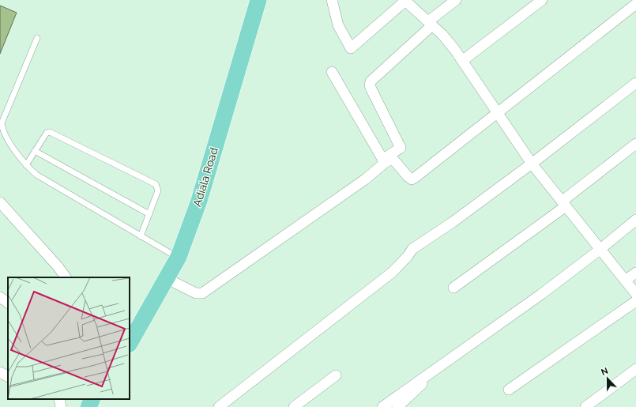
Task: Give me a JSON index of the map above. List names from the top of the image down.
{
  "streets": {
    "main road": ["Adiala Road"]
  },
  "north": "top"
}
